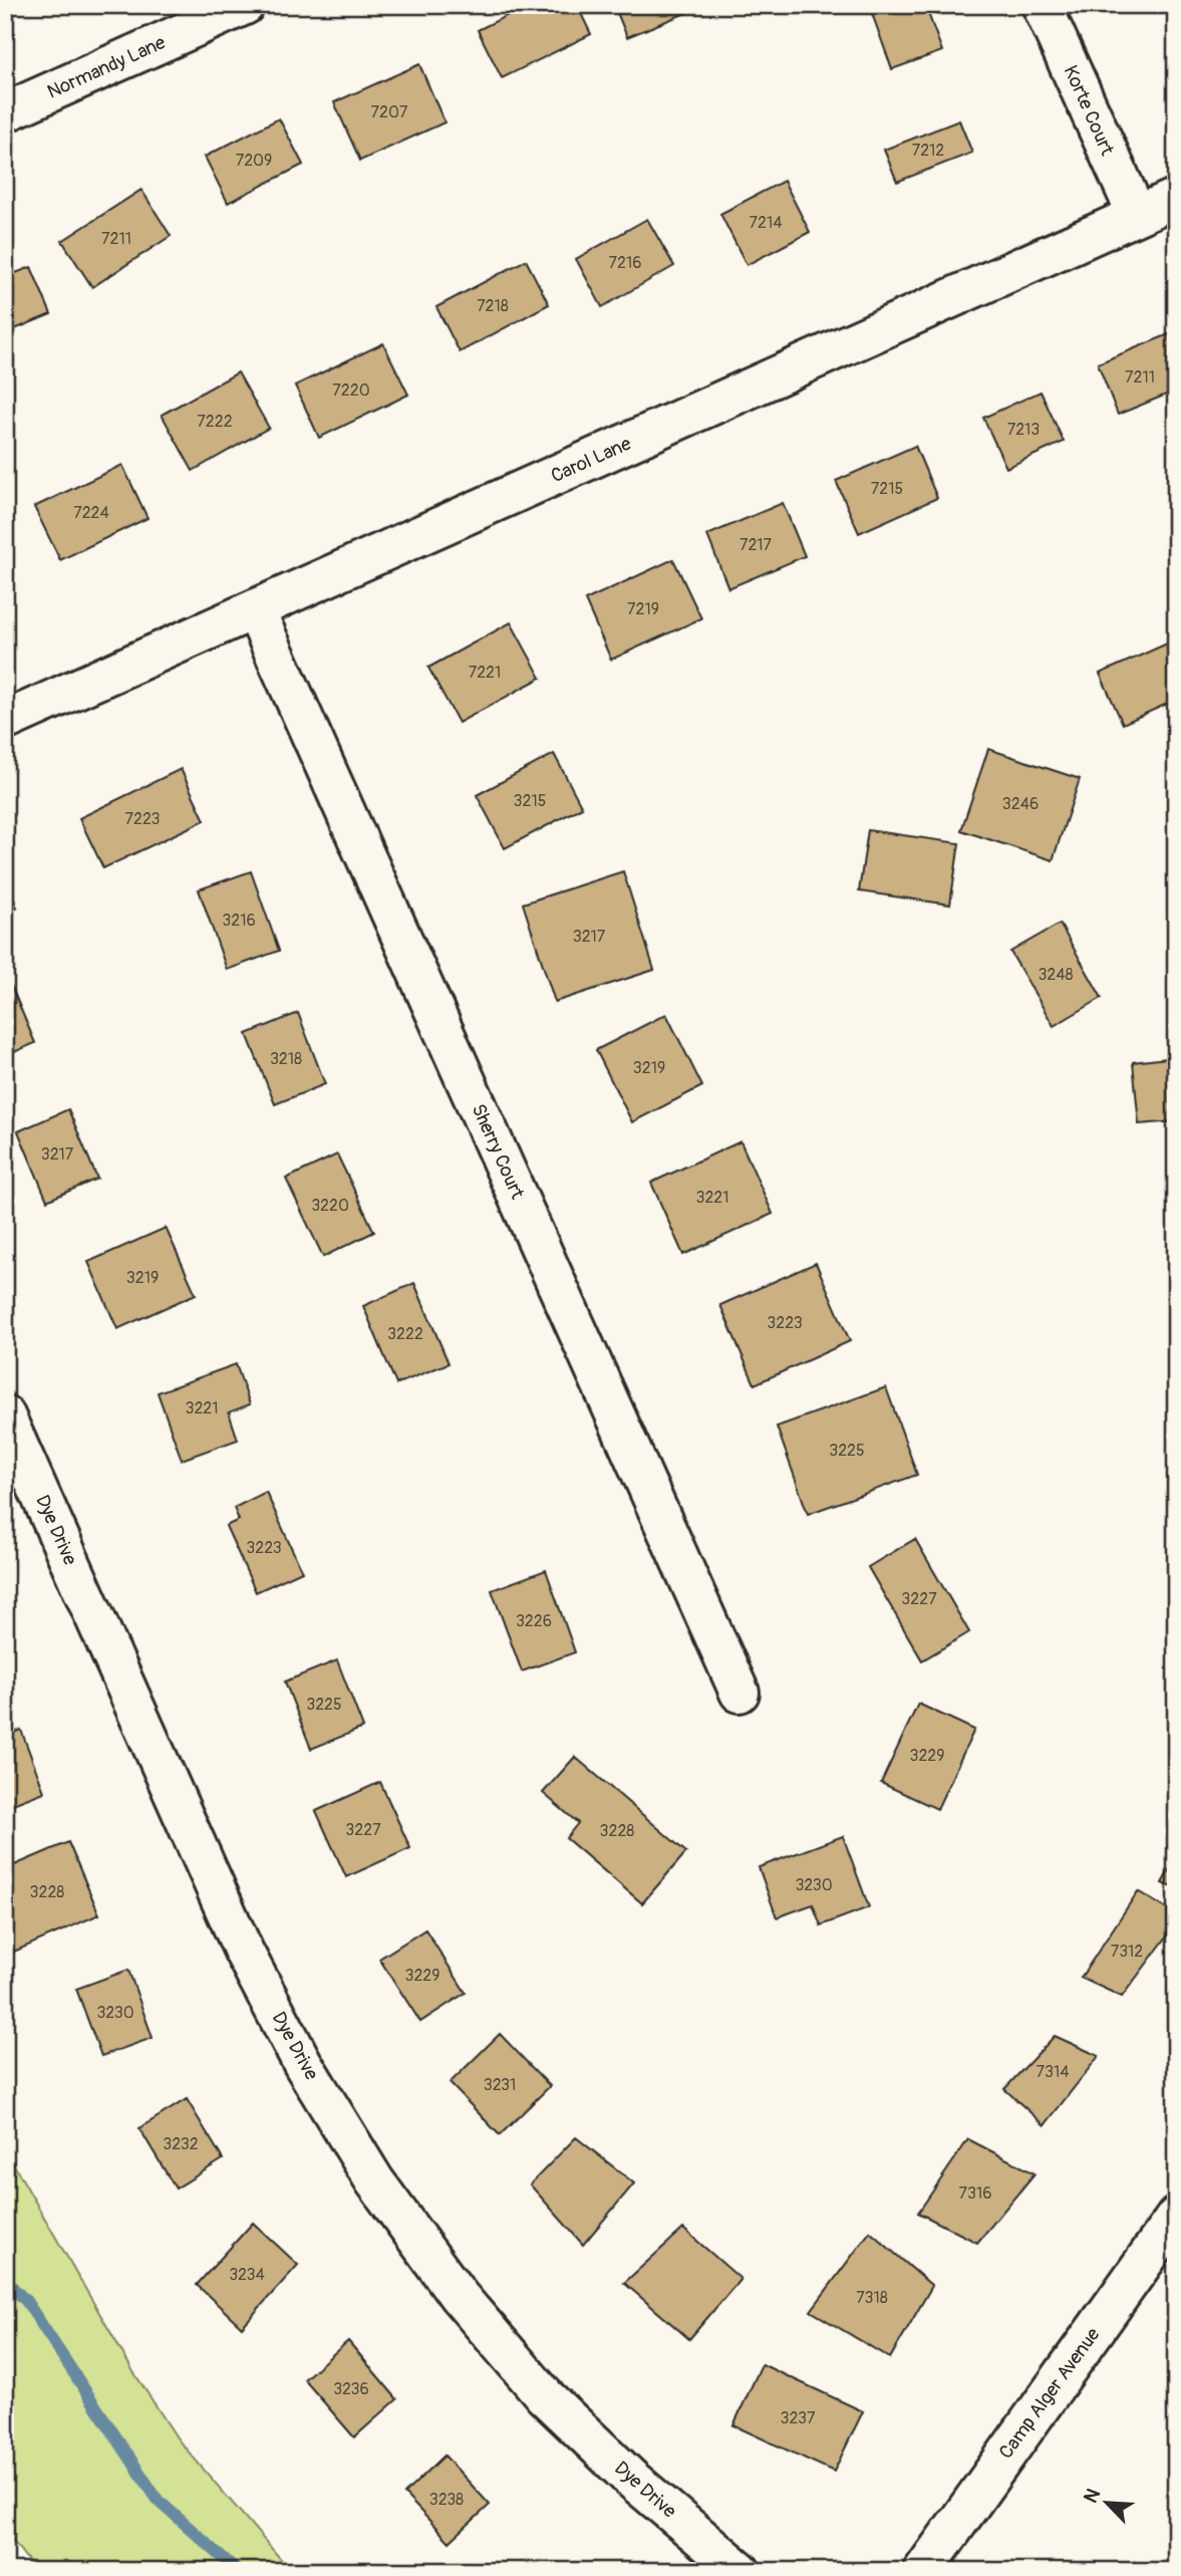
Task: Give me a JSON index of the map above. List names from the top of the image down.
{
  "streets": {
    "street": [
      "Normandy Lane",
      "Korte Court",
      "Carol Lane",
      "Sherry Court",
      "Dye Drive",
      "Camp Alger Avenue"
    ]
  },
  "crossings": [
    ["Korte Court", "Carol Lane"],
    ["Carol Lane", "Sherry Court"]
  ],
  "house_numbers": [
    "7207",
    "7212",
    "7209",
    "7214",
    "7211",
    "7216",
    "7218",
    "7211",
    "7220",
    "7222",
    "7213",
    "7215",
    "7224",
    "7217",
    "7219",
    "7221",
    "3215",
    "3246",
    "7223",
    "3216",
    "3217",
    "3248",
    "3218",
    "3219",
    "3217",
    "3221",
    "3220",
    "3219",
    "3223",
    "3222",
    "3221",
    "3225",
    "3223",
    "3227",
    "3226",
    "3225",
    "3229",
    "3227",
    "3228",
    "3230",
    "3228",
    "7312",
    "3229",
    "3230",
    "7314",
    "3231",
    "3232",
    "7316",
    "3234",
    "7318",
    "3236",
    "3237",
    "3238"
  ],
  "north": "top left"
}
